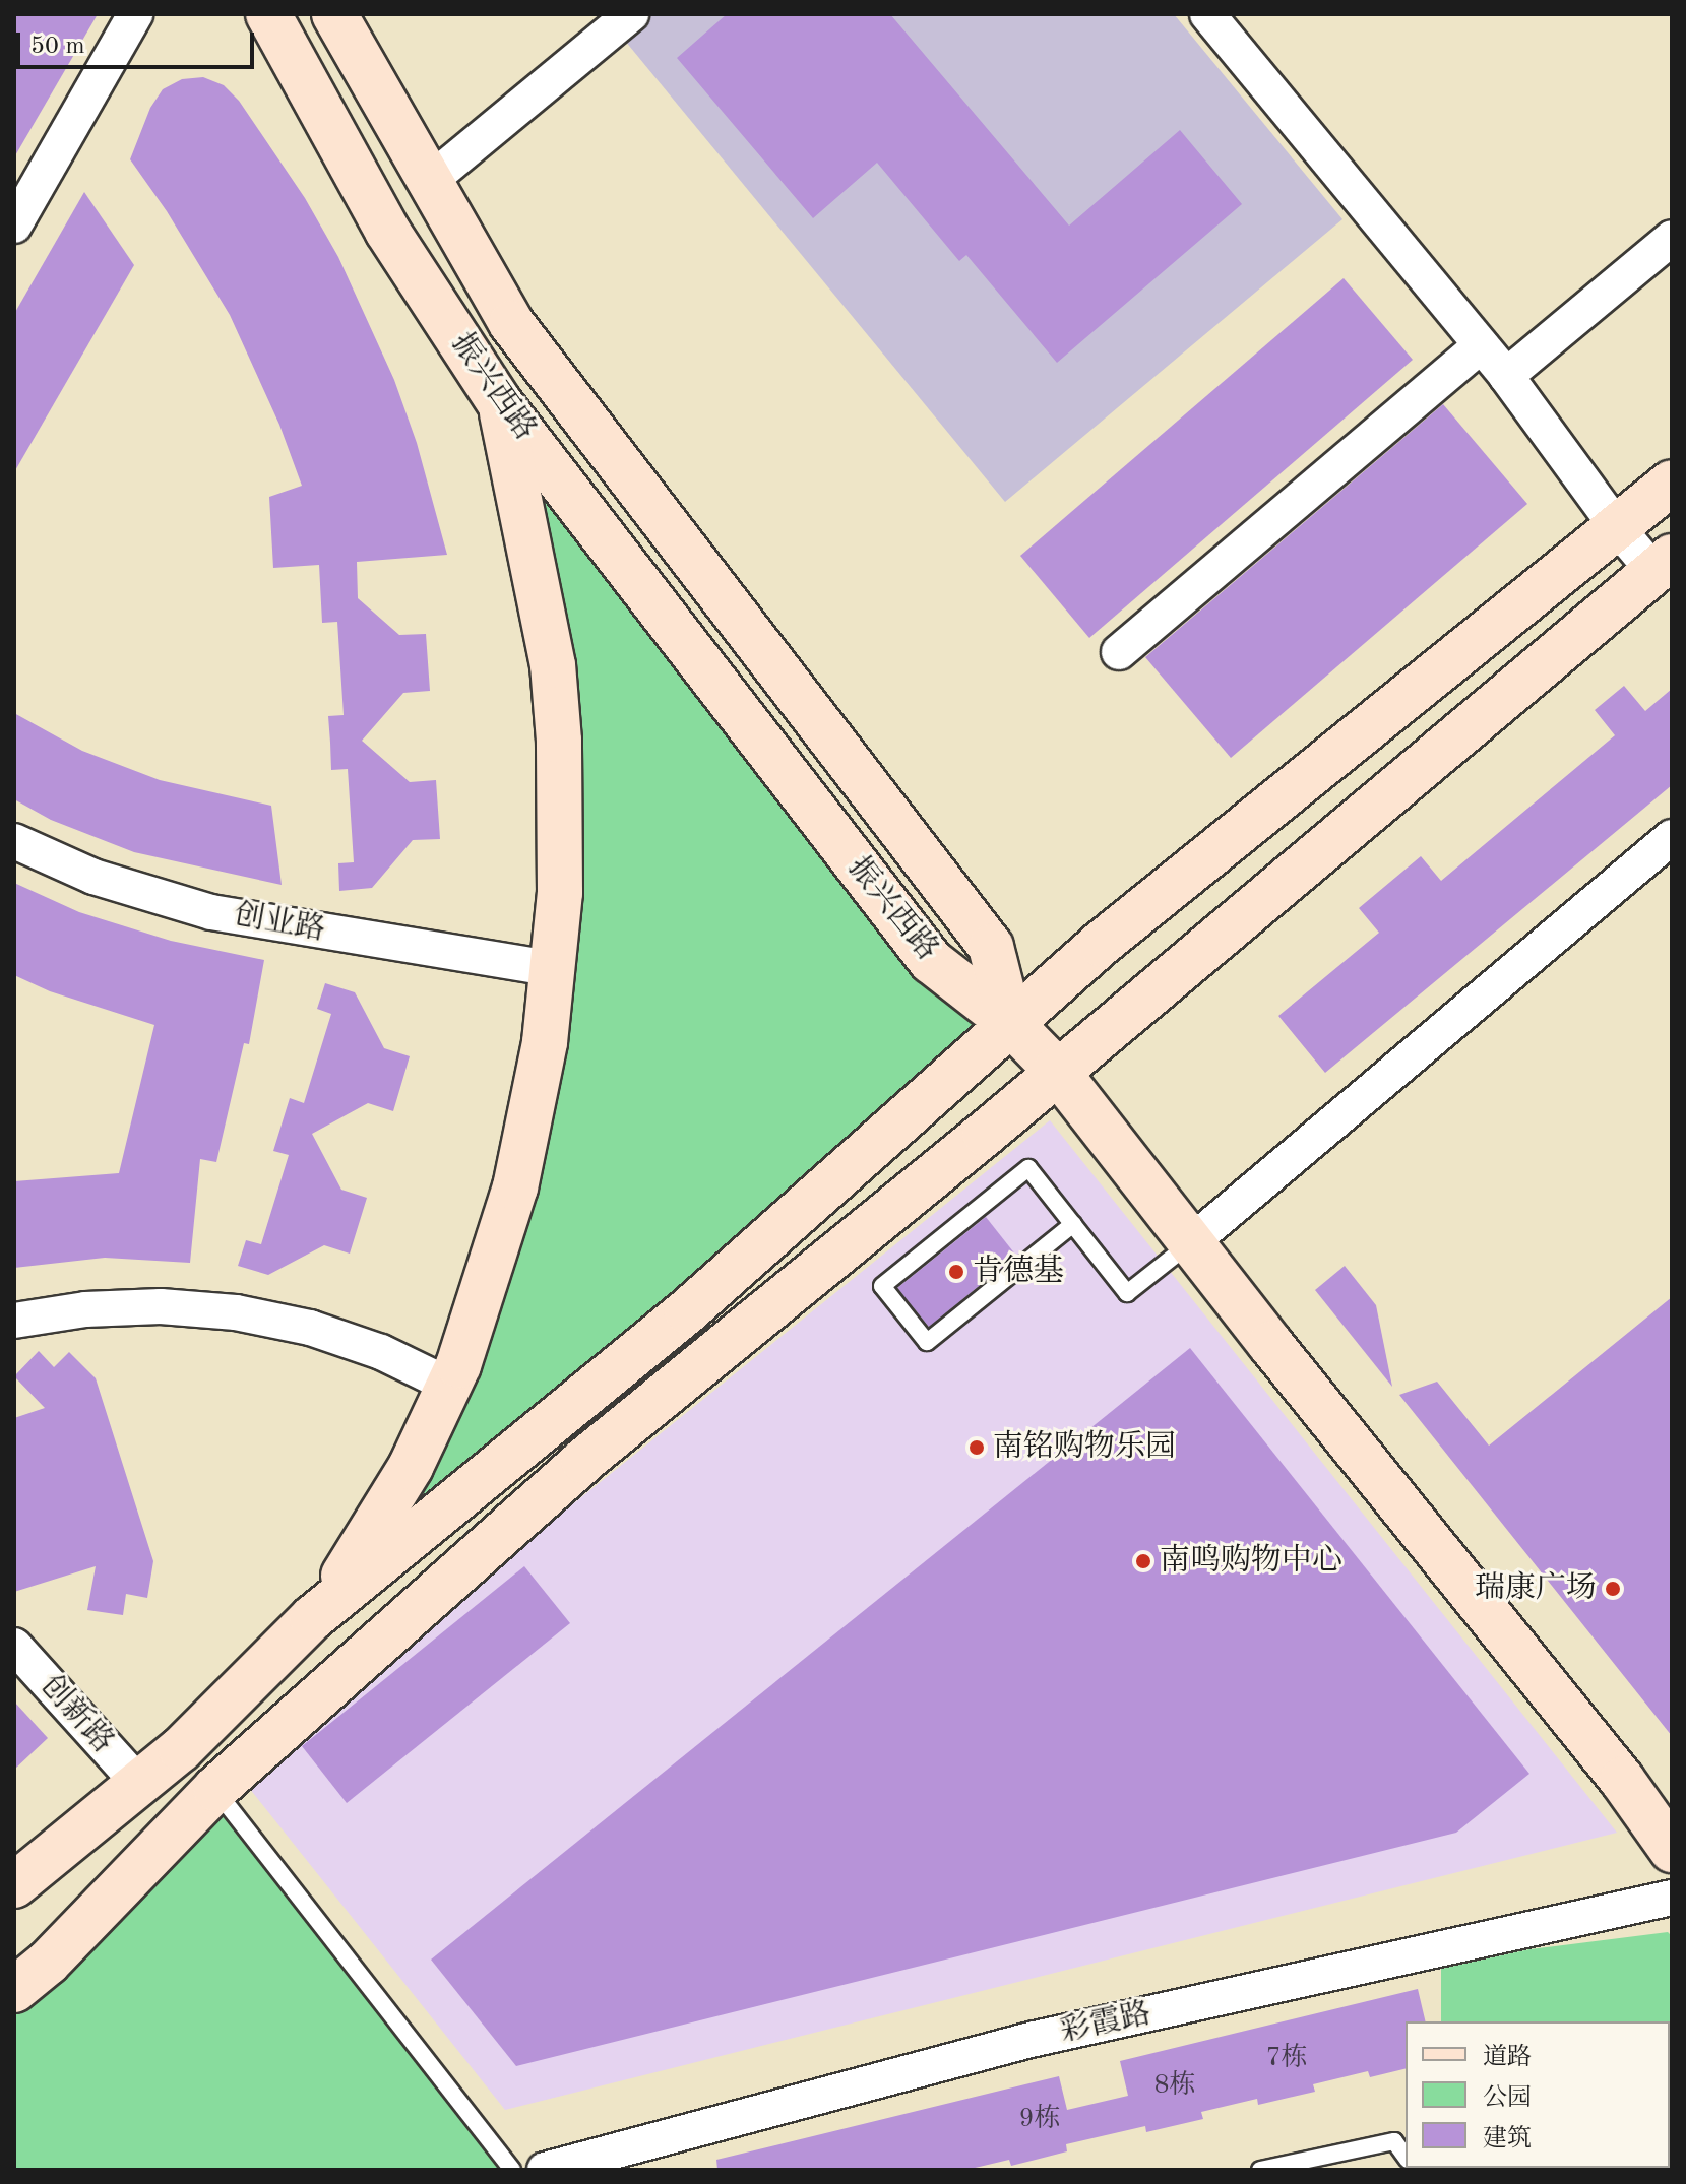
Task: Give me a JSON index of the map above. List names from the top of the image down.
{
  "streets": {
    "main road": ["振兴西路"],
    "street": ["创业路", "创新路", "彩霞路"]
  },
  "places": [
    "肯德基",
    "南铭购物乐园",
    "南鸣购物中心",
    "瑞康广场"
  ],
  "house_numbers": ["7栋", "8栋", "9栋"],
  "legend": ["道路", "公园", "建筑"],
  "scale_bar": "50 m"
}
